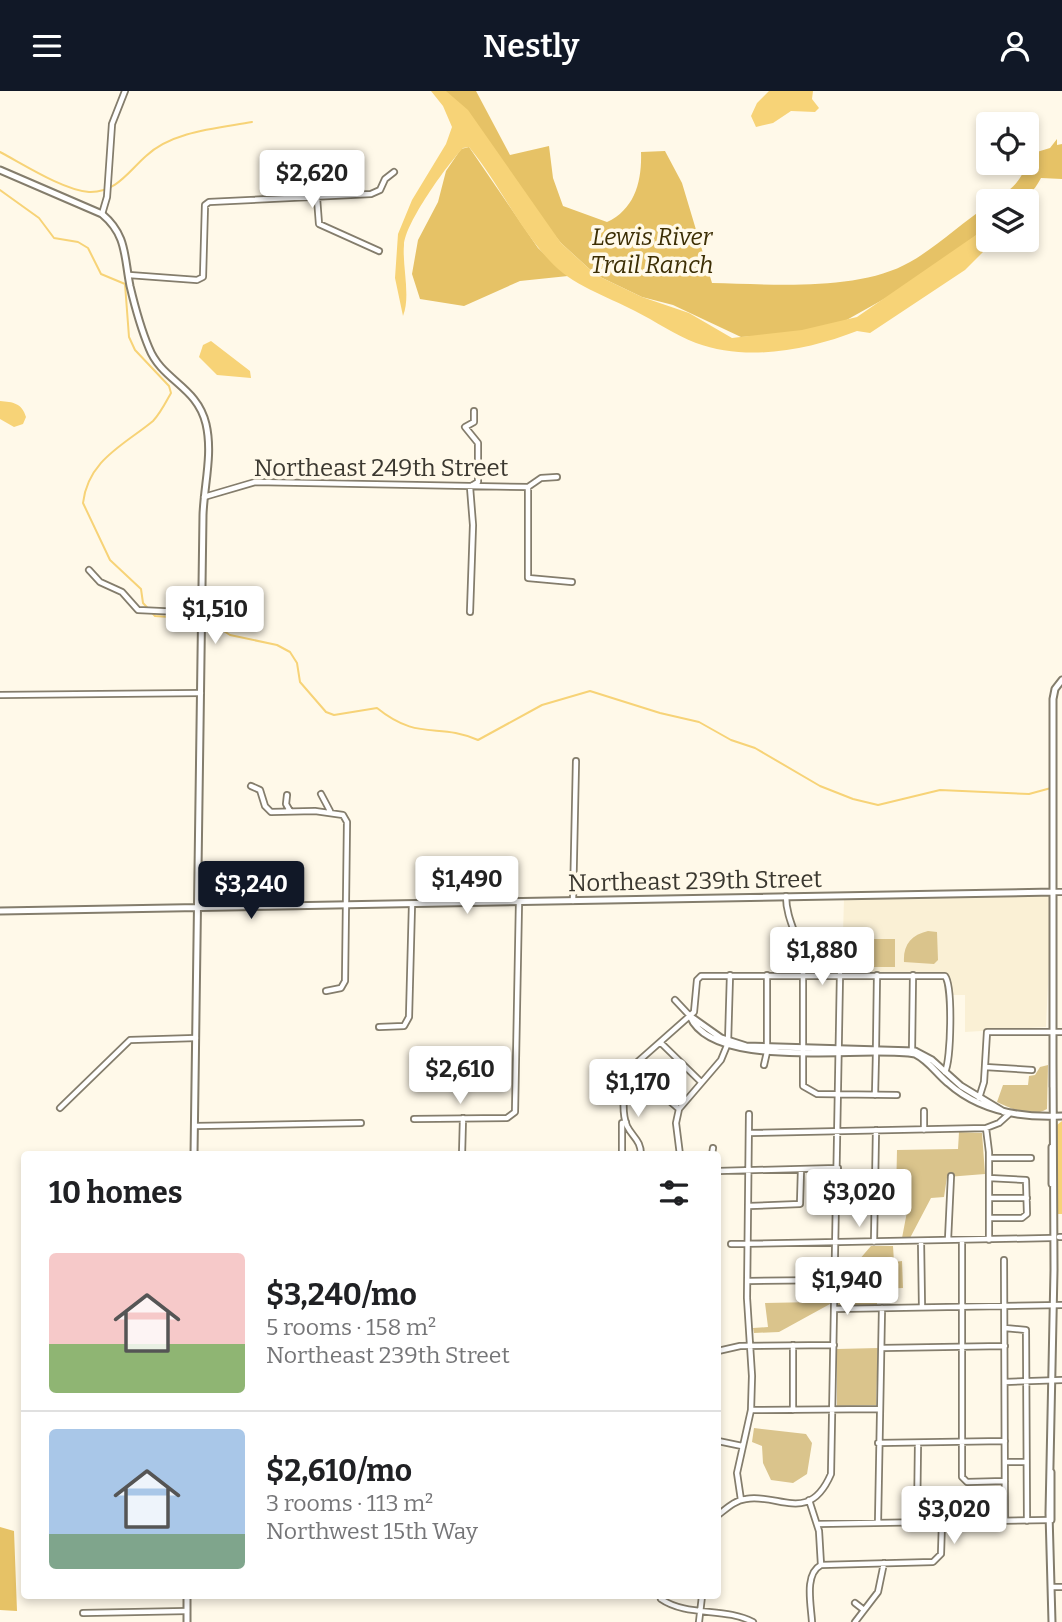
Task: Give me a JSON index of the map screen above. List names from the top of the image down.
{
  "streets": {
    "street": ["Northeast 249th Street", "Northeast 239th Street"]
  },
  "parks": ["Lewis River Trail Ranch"],
  "page": {
    "header": "Nestly",
    "price": [
      "$2,620",
      "$1,510",
      "$1,490",
      "$3,240",
      "$1,880",
      "$2,610",
      "$1,170",
      "$3,020",
      "$1,940",
      "$3,020"
    ],
    "heading": "10 homes",
    "list": [
      {
        "name": "$3,240/mo",
        "note": "5 rooms · 158 m² · Northeast 239th Street"
      },
      {
        "name": "$2,610/mo",
        "note": "3 rooms · 113 m² · Northwest 15th Way"
      }
    ]
  }
}
